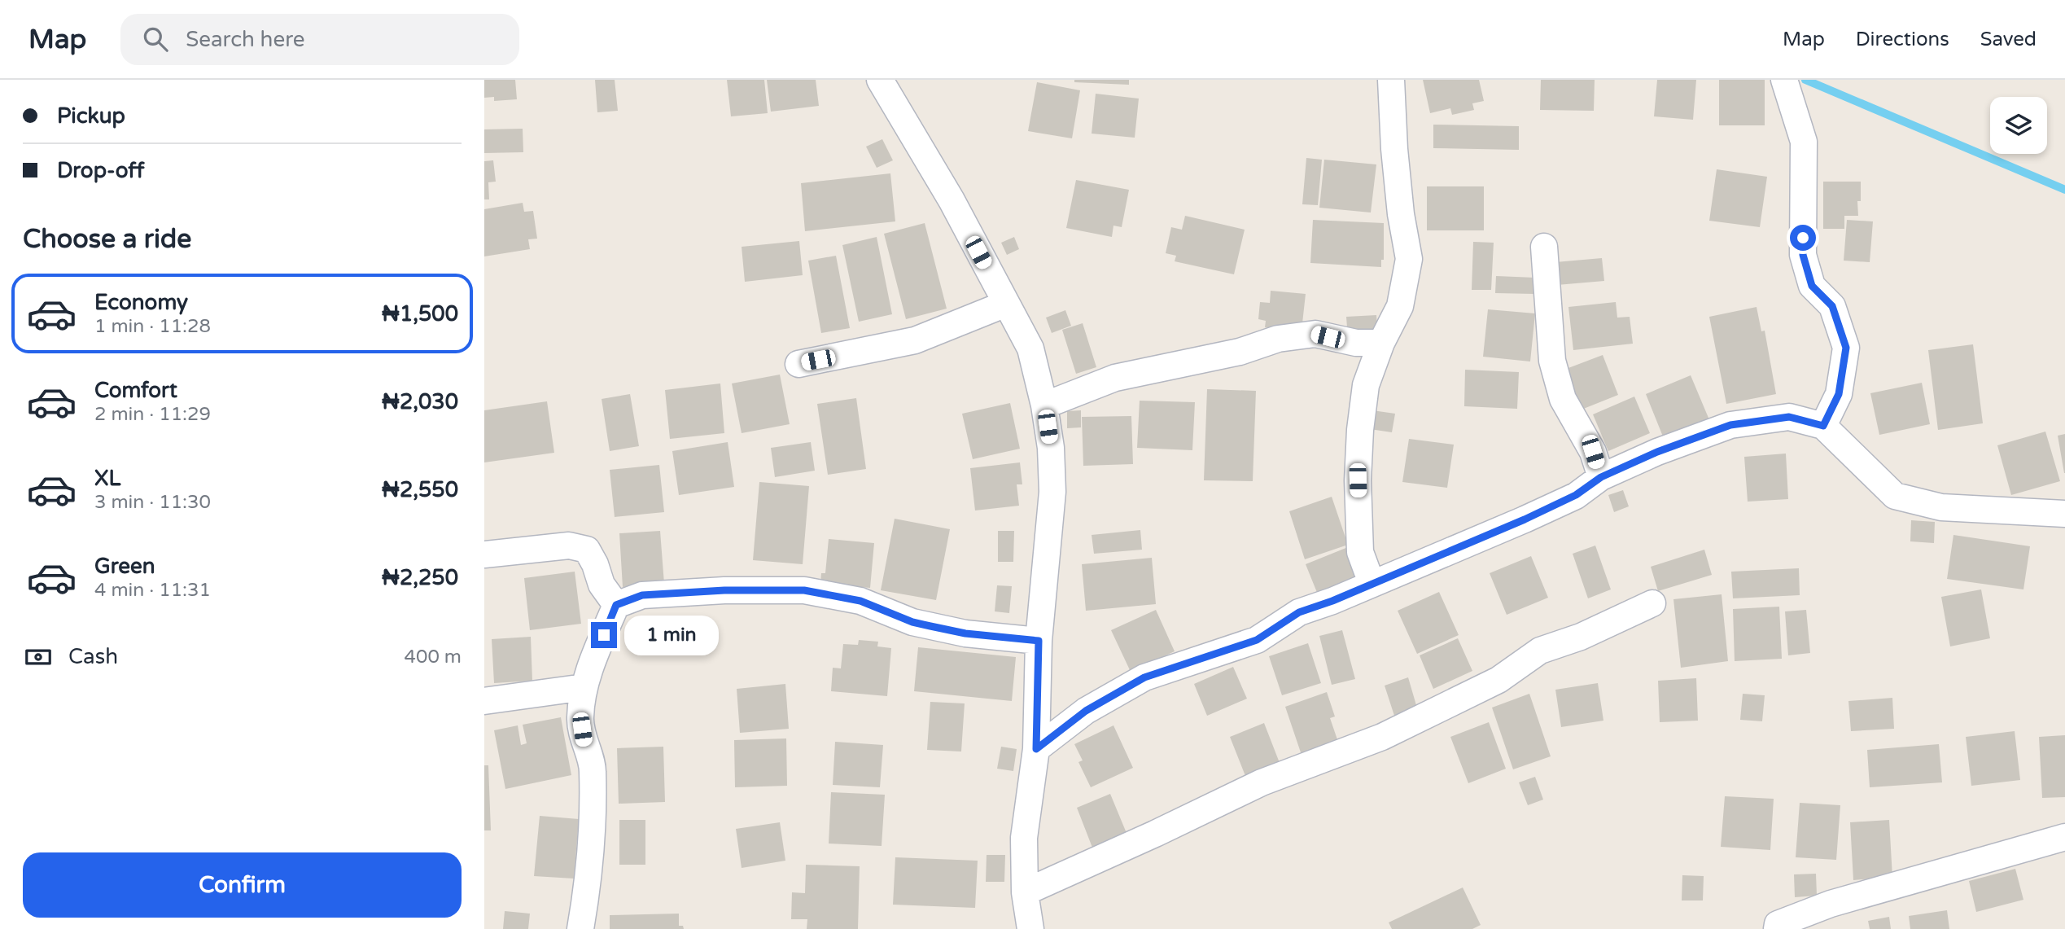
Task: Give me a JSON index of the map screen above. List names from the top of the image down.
{
  "page": {
    "header": "Map",
    "search": "Search here",
    "nav": ["Map", "Directions", "Saved"],
    "banner": ["Pickup", "Drop-off"],
    "heading": "Choose a ride",
    "list": [
      {
        "name": "Economy",
        "note": "1 min · 11:28",
        "value": "₦1,500"
      },
      {
        "name": "Comfort",
        "note": "2 min · 11:29",
        "value": "₦2,030"
      },
      {
        "name": "XL",
        "note": "3 min · 11:30",
        "value": "₦2,550"
      },
      {
        "name": "Green",
        "note": "4 min · 11:31",
        "value": "₦2,250"
      }
    ],
    "bubble": "1 min",
    "pay": ["Cash", "400 m"],
    "buttons": "Confirm"
  }
}
